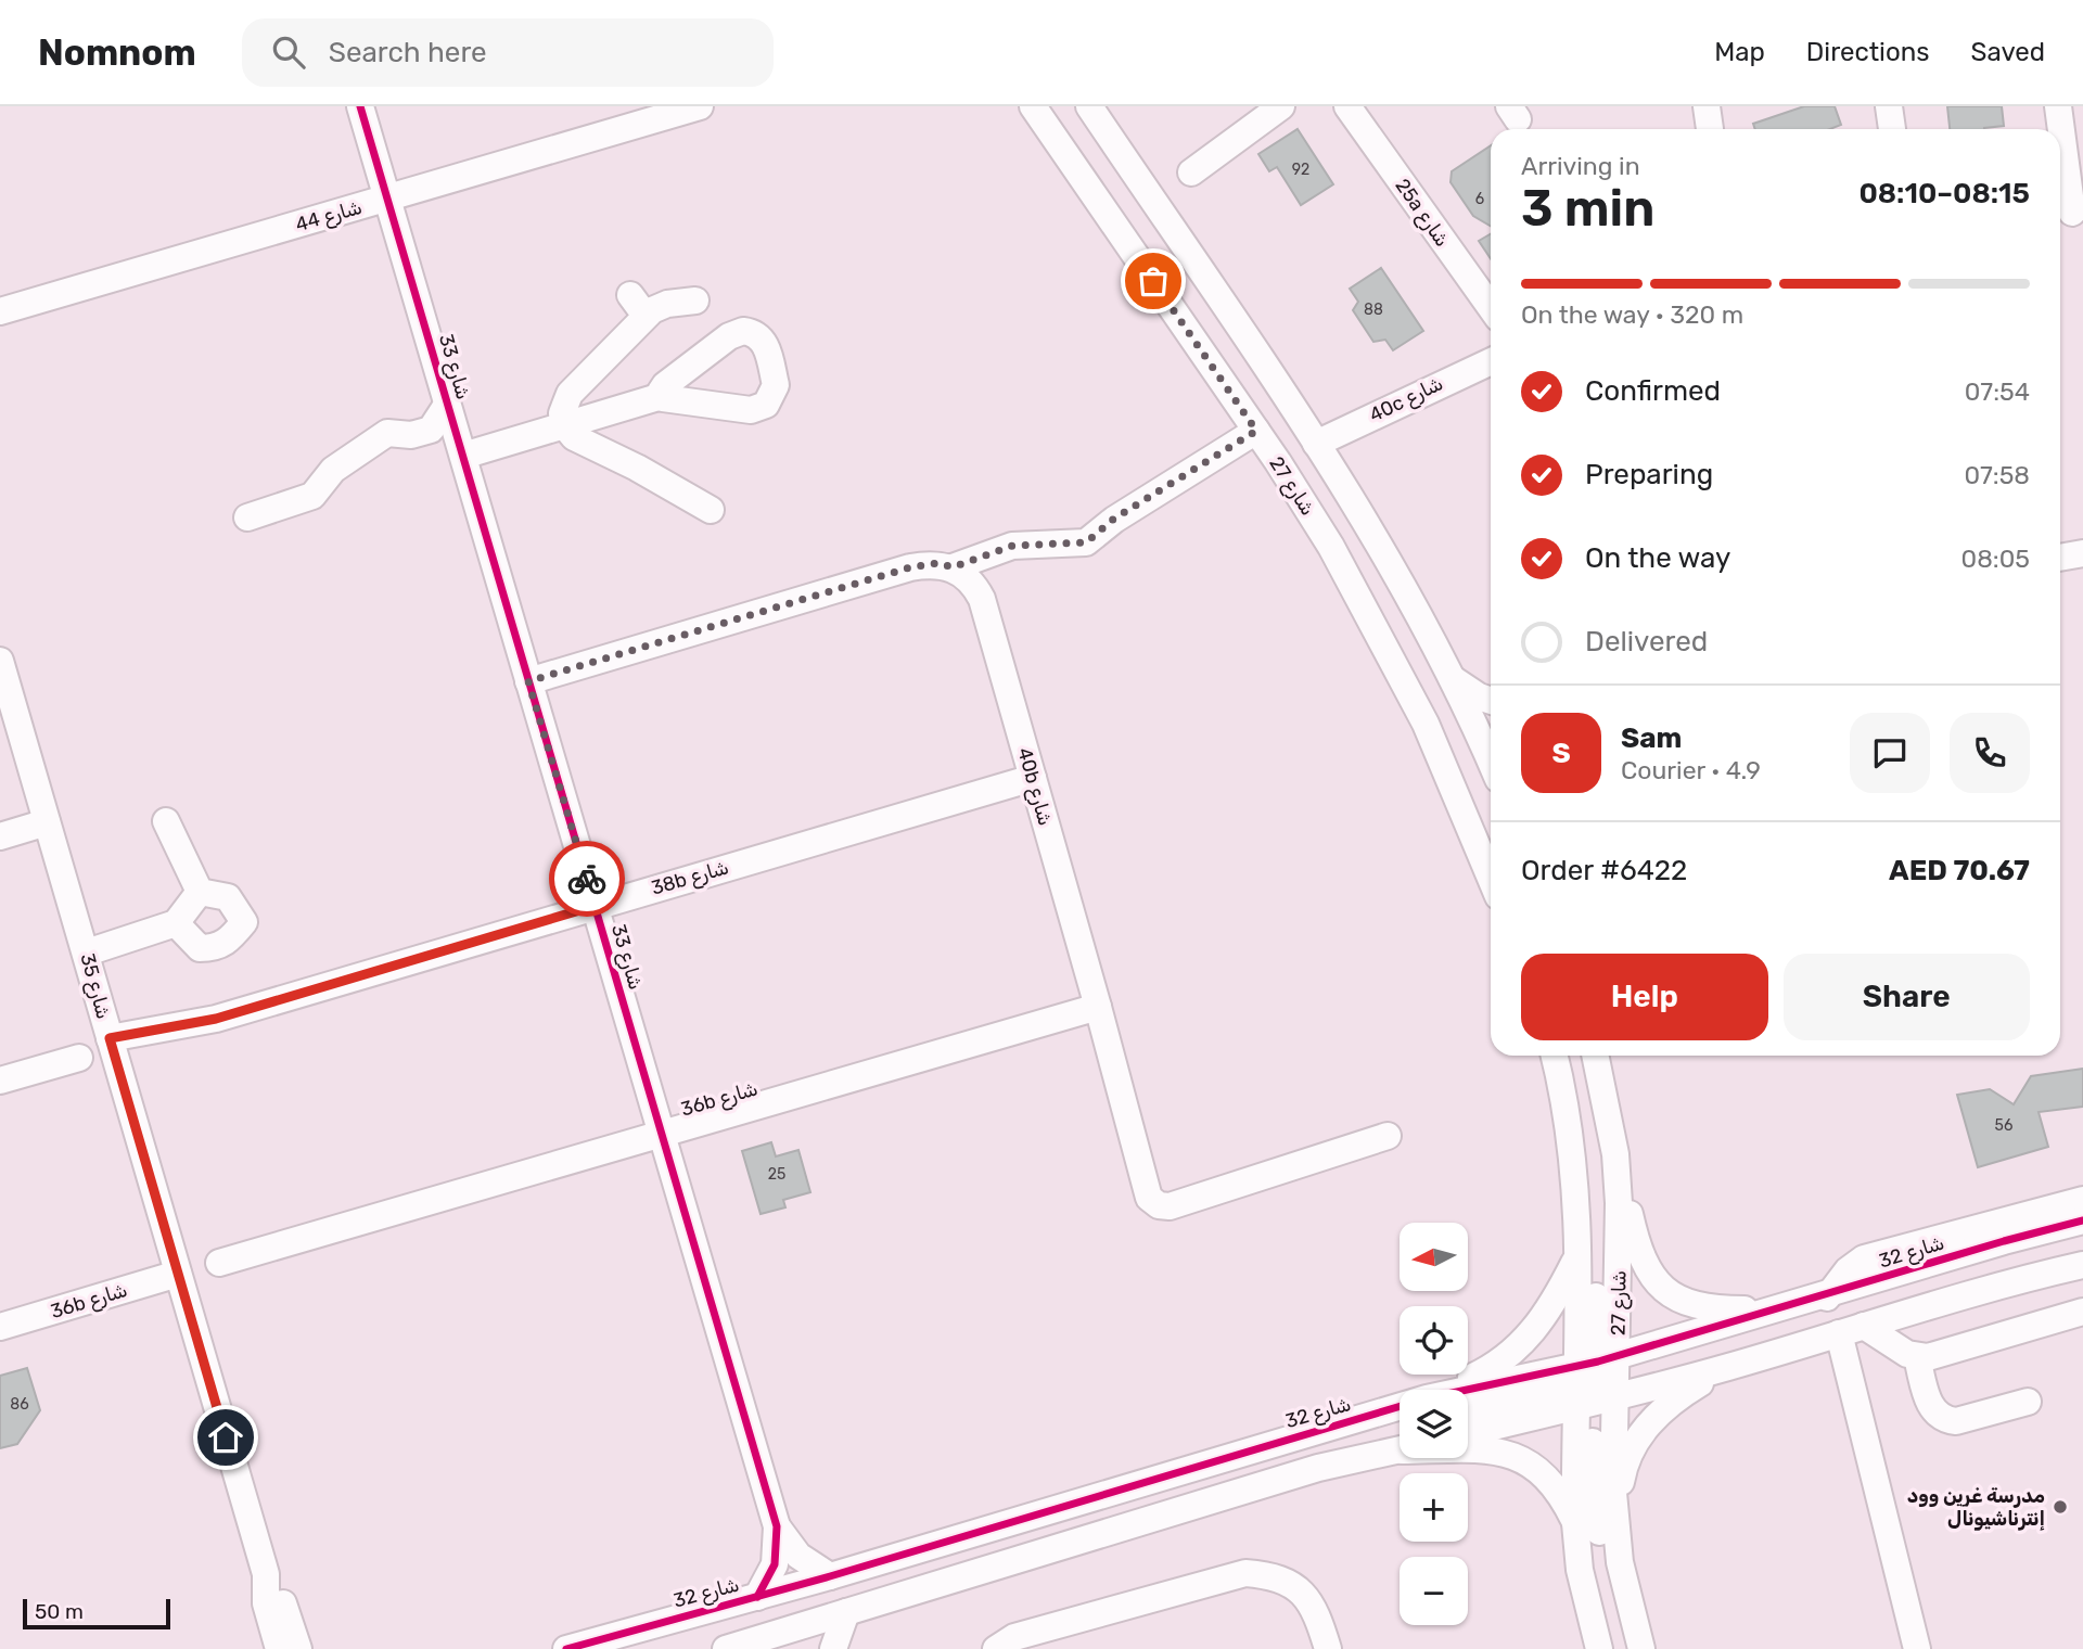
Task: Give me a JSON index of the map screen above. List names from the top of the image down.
{
  "streets": {
    "street": [
      "25a شارع",
      "شارع 44",
      "شارع 33",
      "40c شارع",
      "شارع 27",
      "40b شارع",
      "38b شارع",
      "شارع 35",
      "36b شارع",
      "شارع 32"
    ]
  },
  "crossings": [
    ["شارع 44", "شارع 33"],
    ["شارع 33", "38b شارع"],
    ["شارع 33", "36b شارع"],
    ["شارع 33", "شارع 32"],
    ["شارع 27", "شارع 32"],
    ["40b شارع", "38b شارع"],
    ["40b شارع", "36b شارع"],
    ["38b شارع", "شارع 35"],
    ["شارع 35", "36b شارع"]
  ],
  "places": ["مدرسة غرين وود إنترناشيونال"],
  "house_numbers": [
    "92",
    "6",
    "88",
    "56",
    "25",
    "86"
  ],
  "scale_bar": "50 m",
  "north": "left",
  "page": {
    "header": "Nomnom",
    "search": "Search here",
    "nav": ["Map", "Directions", "Saved"],
    "heading": ["3 min", "Arriving in", "08:10–08:15"],
    "panel": [
      "Sam",
      "Courier · 4.9",
      "Order #6422",
      "AED 70.67"
    ],
    "bar": "On the way · 320 m",
    "list": [
      ["Confirmed", "07:54"],
      ["Preparing", "07:58"],
      ["On the way", "08:05"],
      "Delivered"
    ],
    "round": "S",
    "buttons": ["Help", "Share"],
    "map_buttons": ["+", "−"],
    "scale": "50 m"
  }
}
